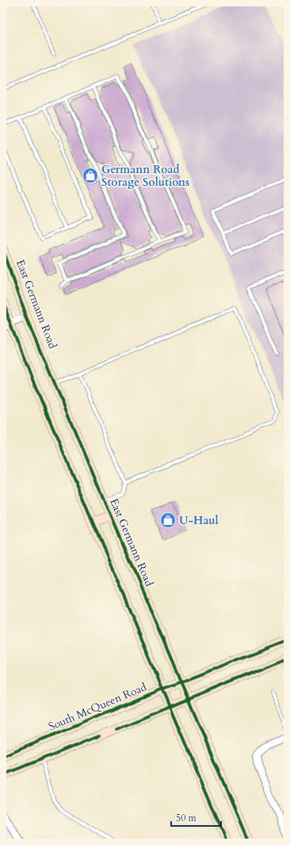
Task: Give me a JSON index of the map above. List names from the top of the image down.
{
  "streets": {
    "main road": ["East Germann Road", "South McQueen Road"]
  },
  "crossings": [
    ["East Germann Road", "South McQueen Road"]
  ],
  "places": {
    "shop": ["Germann Road Storage Solutions", "U-Haul"]
  },
  "scale_bar": "50 m"
}
